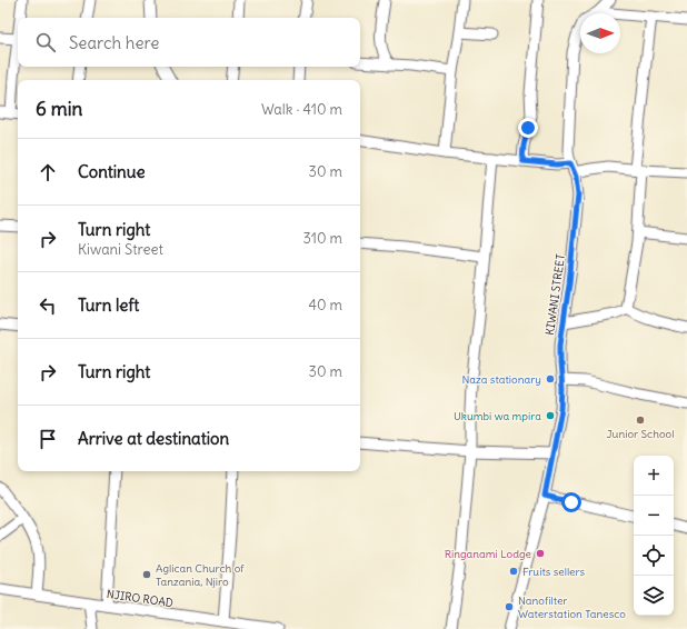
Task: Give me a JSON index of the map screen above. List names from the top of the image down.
{
  "streets": {
    "street": ["KIWANI STREET", "NJIRO ROAD"]
  },
  "places": [
    "Naza stationary",
    "Ukumbi wa mpira",
    "Junior School",
    "Ringanami Lodge",
    "Fruits sellers",
    "Aglican Church of Tanzania, Njiro",
    "Nanofilter Waterstation Tanesco"
  ],
  "north": "right",
  "page": {
    "search": "Search here",
    "heading": ["6 min", "Walk · 410 m"],
    "list": [
      ["Continue", "30 m"],
      ["Turn right", "Kiwani Street", "310 m"],
      ["Turn left", "40 m"],
      ["Turn right", "30 m"],
      "Arrive at destination"
    ],
    "map_buttons": ["+", "−"]
  }
}
